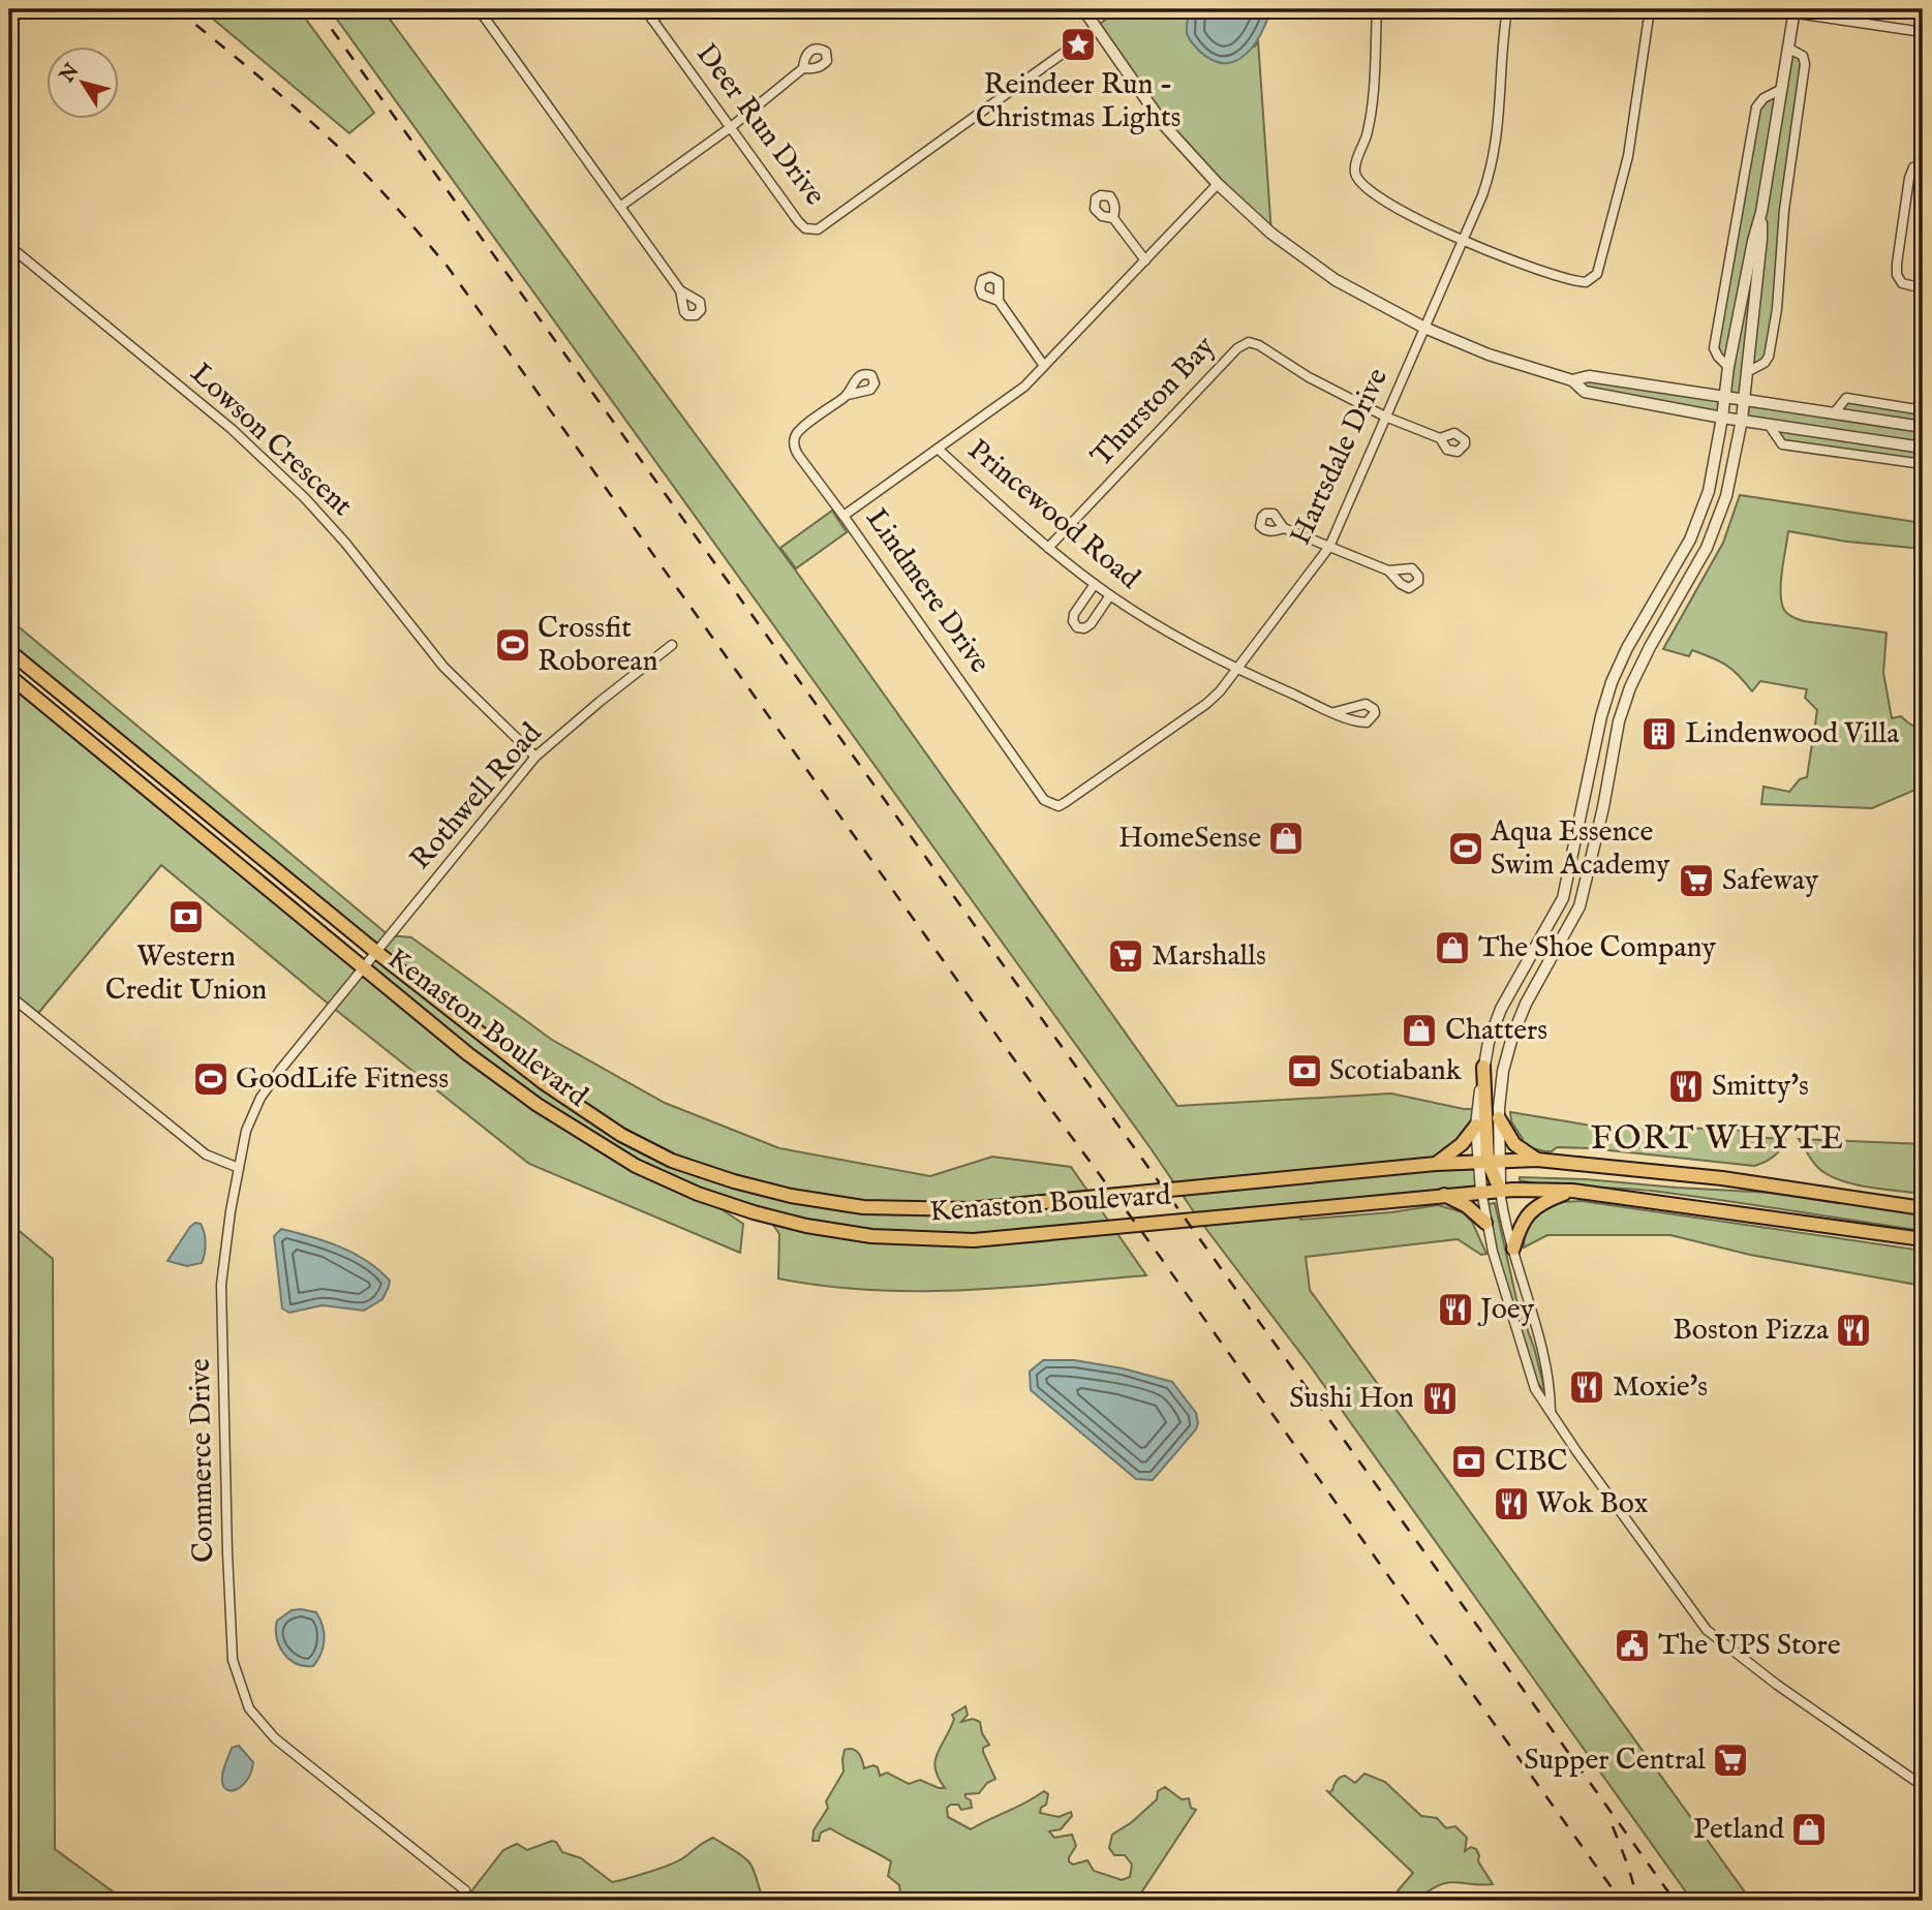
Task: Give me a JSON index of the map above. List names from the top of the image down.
{
  "streets": {
    "main road": ["Kenaston Boulevard"],
    "street": [
      "Deer Run Drive",
      "Thurston Bay",
      "Lowson Crescent",
      "Hartsdale Drive",
      "Princewood Road",
      "Lindmere Drive",
      "Rothwell Road",
      "Commerce Drive"
    ]
  },
  "crossings": [
    ["Thurston Bay", "Hartsdale Drive"],
    ["Thurston Bay", "Princewood Road"],
    ["Lowson Crescent", "Rothwell Road"],
    ["Hartsdale Drive", "Princewood Road"],
    ["Hartsdale Drive", "Lindmere Drive"],
    ["Princewood Road", "Lindmere Drive"],
    ["Rothwell Road", "Kenaston Boulevard"],
    ["Rothwell Road", "Commerce Drive"],
    ["Kenaston Boulevard", "Commerce Drive"]
  ],
  "districts": ["FORT WHYTE"],
  "places": {
    "place": ["Reindeer Run - Christmas Lights"],
    "sports": ["Crossfit Roborean", "Aqua Essence Swim Academy", "GoodLife Fitness"],
    "building": ["Lindenwood Villa"],
    "shop": [
      "HomeSense",
      "The Shoe Company",
      "Chatters",
      "Petland"
    ],
    "supermarket": ["Safeway", "Marshalls", "Supper Central"],
    "bank": ["Western Credit Union", "Scotiabank", "CIBC"],
    "restaurant": [
      "Smitty's",
      "Joey",
      "Boston Pizza",
      "Moxie's",
      "Sushi Hon",
      "Wok Box"
    ],
    "public building": ["The UPS Store"]
  },
  "north": "top left"
}
